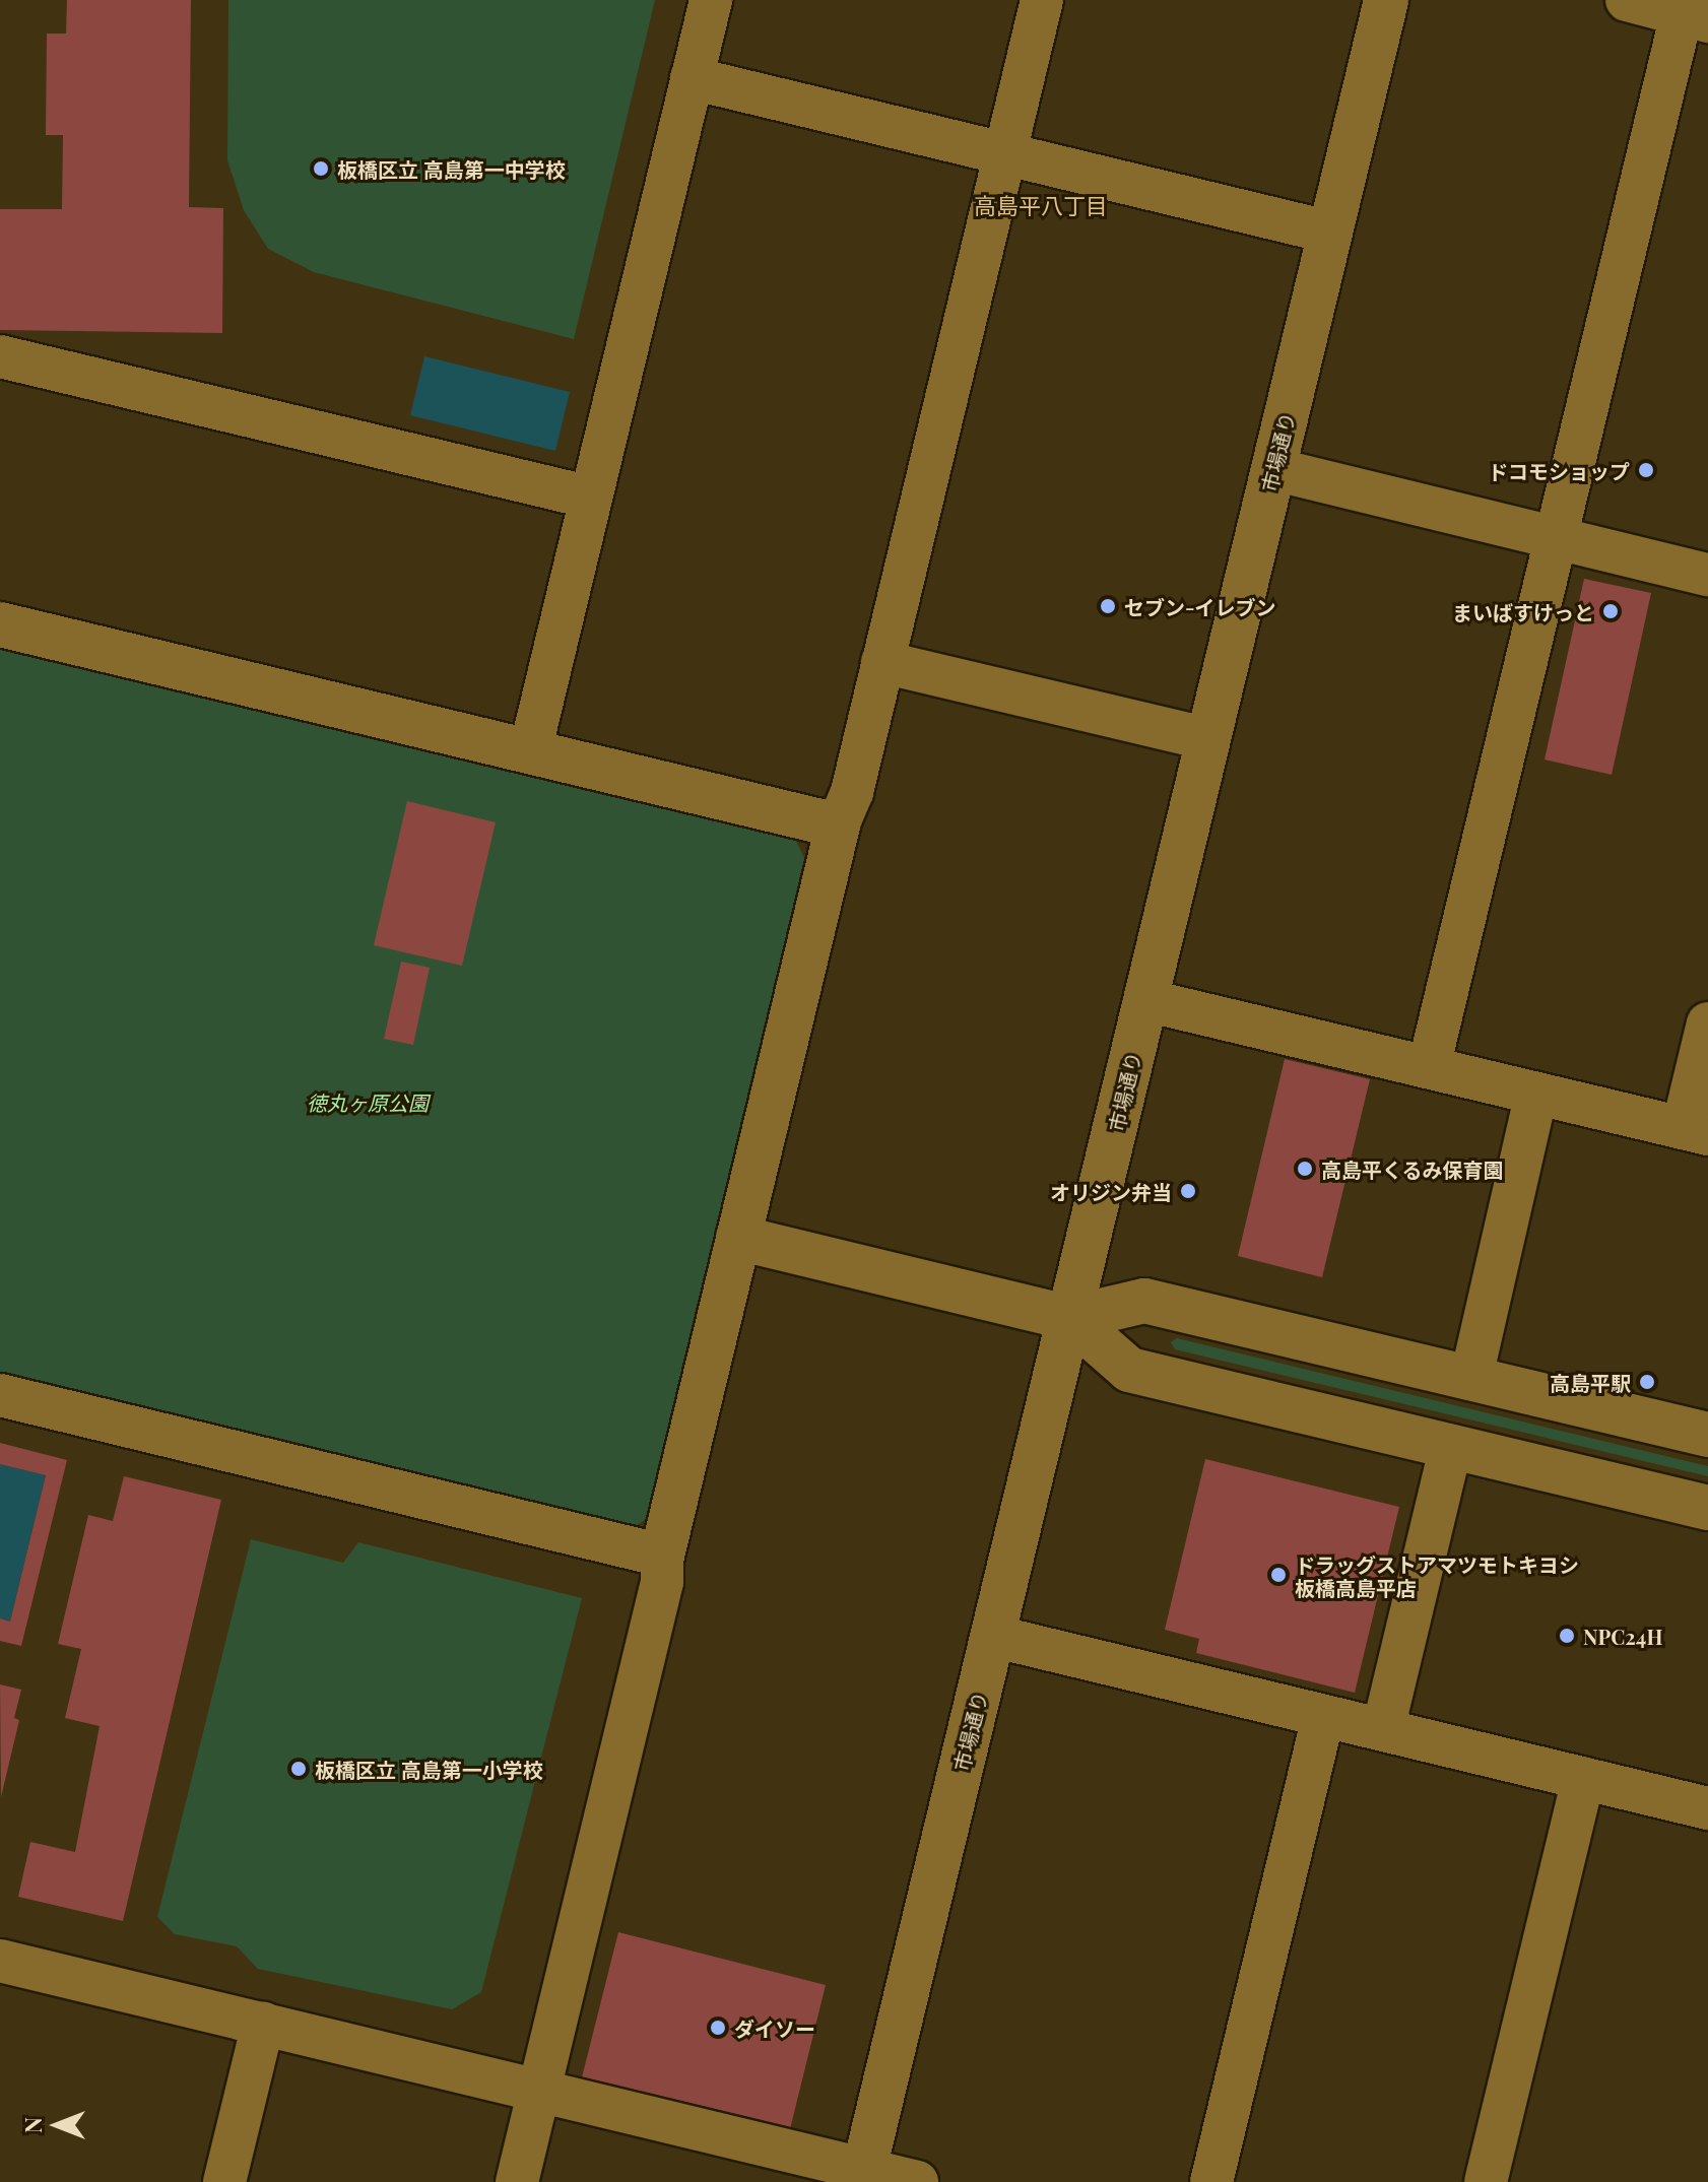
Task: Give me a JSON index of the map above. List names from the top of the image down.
{
  "streets": {
    "street": ["市場通り"]
  },
  "districts": ["高島平八丁目"],
  "parks": ["徳丸ヶ原公園"],
  "places": [
    "板橋区立 高島第一中学校",
    "ドコモショップ",
    "セブン-イレブン",
    "まいばすけっと",
    "高島平くるみ保育園",
    "オリジン弁当",
    "高島平駅",
    "ドラッグストアマツモトキヨシ 板橋高島平店",
    "NPC24H",
    "板橋区立 高島第一小学校",
    "ダイソー"
  ],
  "north": "left"
}
